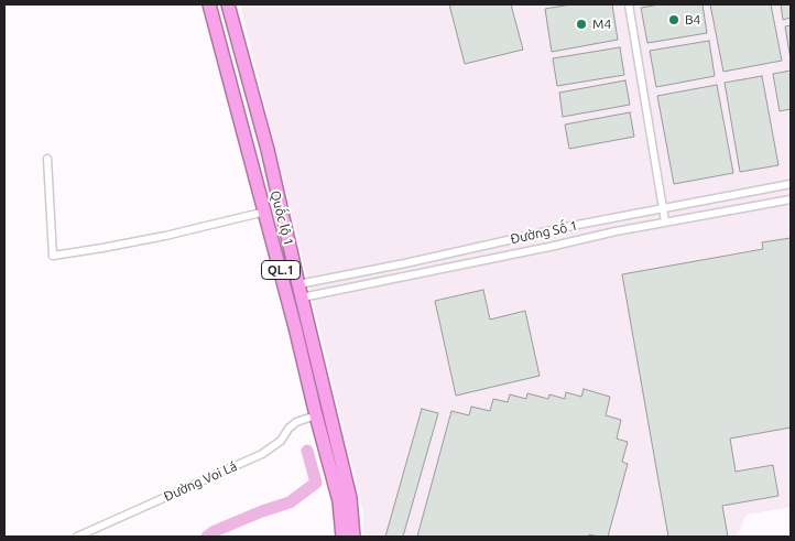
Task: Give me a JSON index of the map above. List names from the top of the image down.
{
  "streets": {
    "highway": ["Quốc lộ 1", "QL.1"],
    "street": ["Đường Số 1", "Đường Voi Lá"]
  },
  "crossings": [
    ["Quốc lộ 1", "Đường Số 1"],
    ["Quốc lộ 1", "Đường Voi Lá"]
  ],
  "places": ["B4", "M4"]
}
